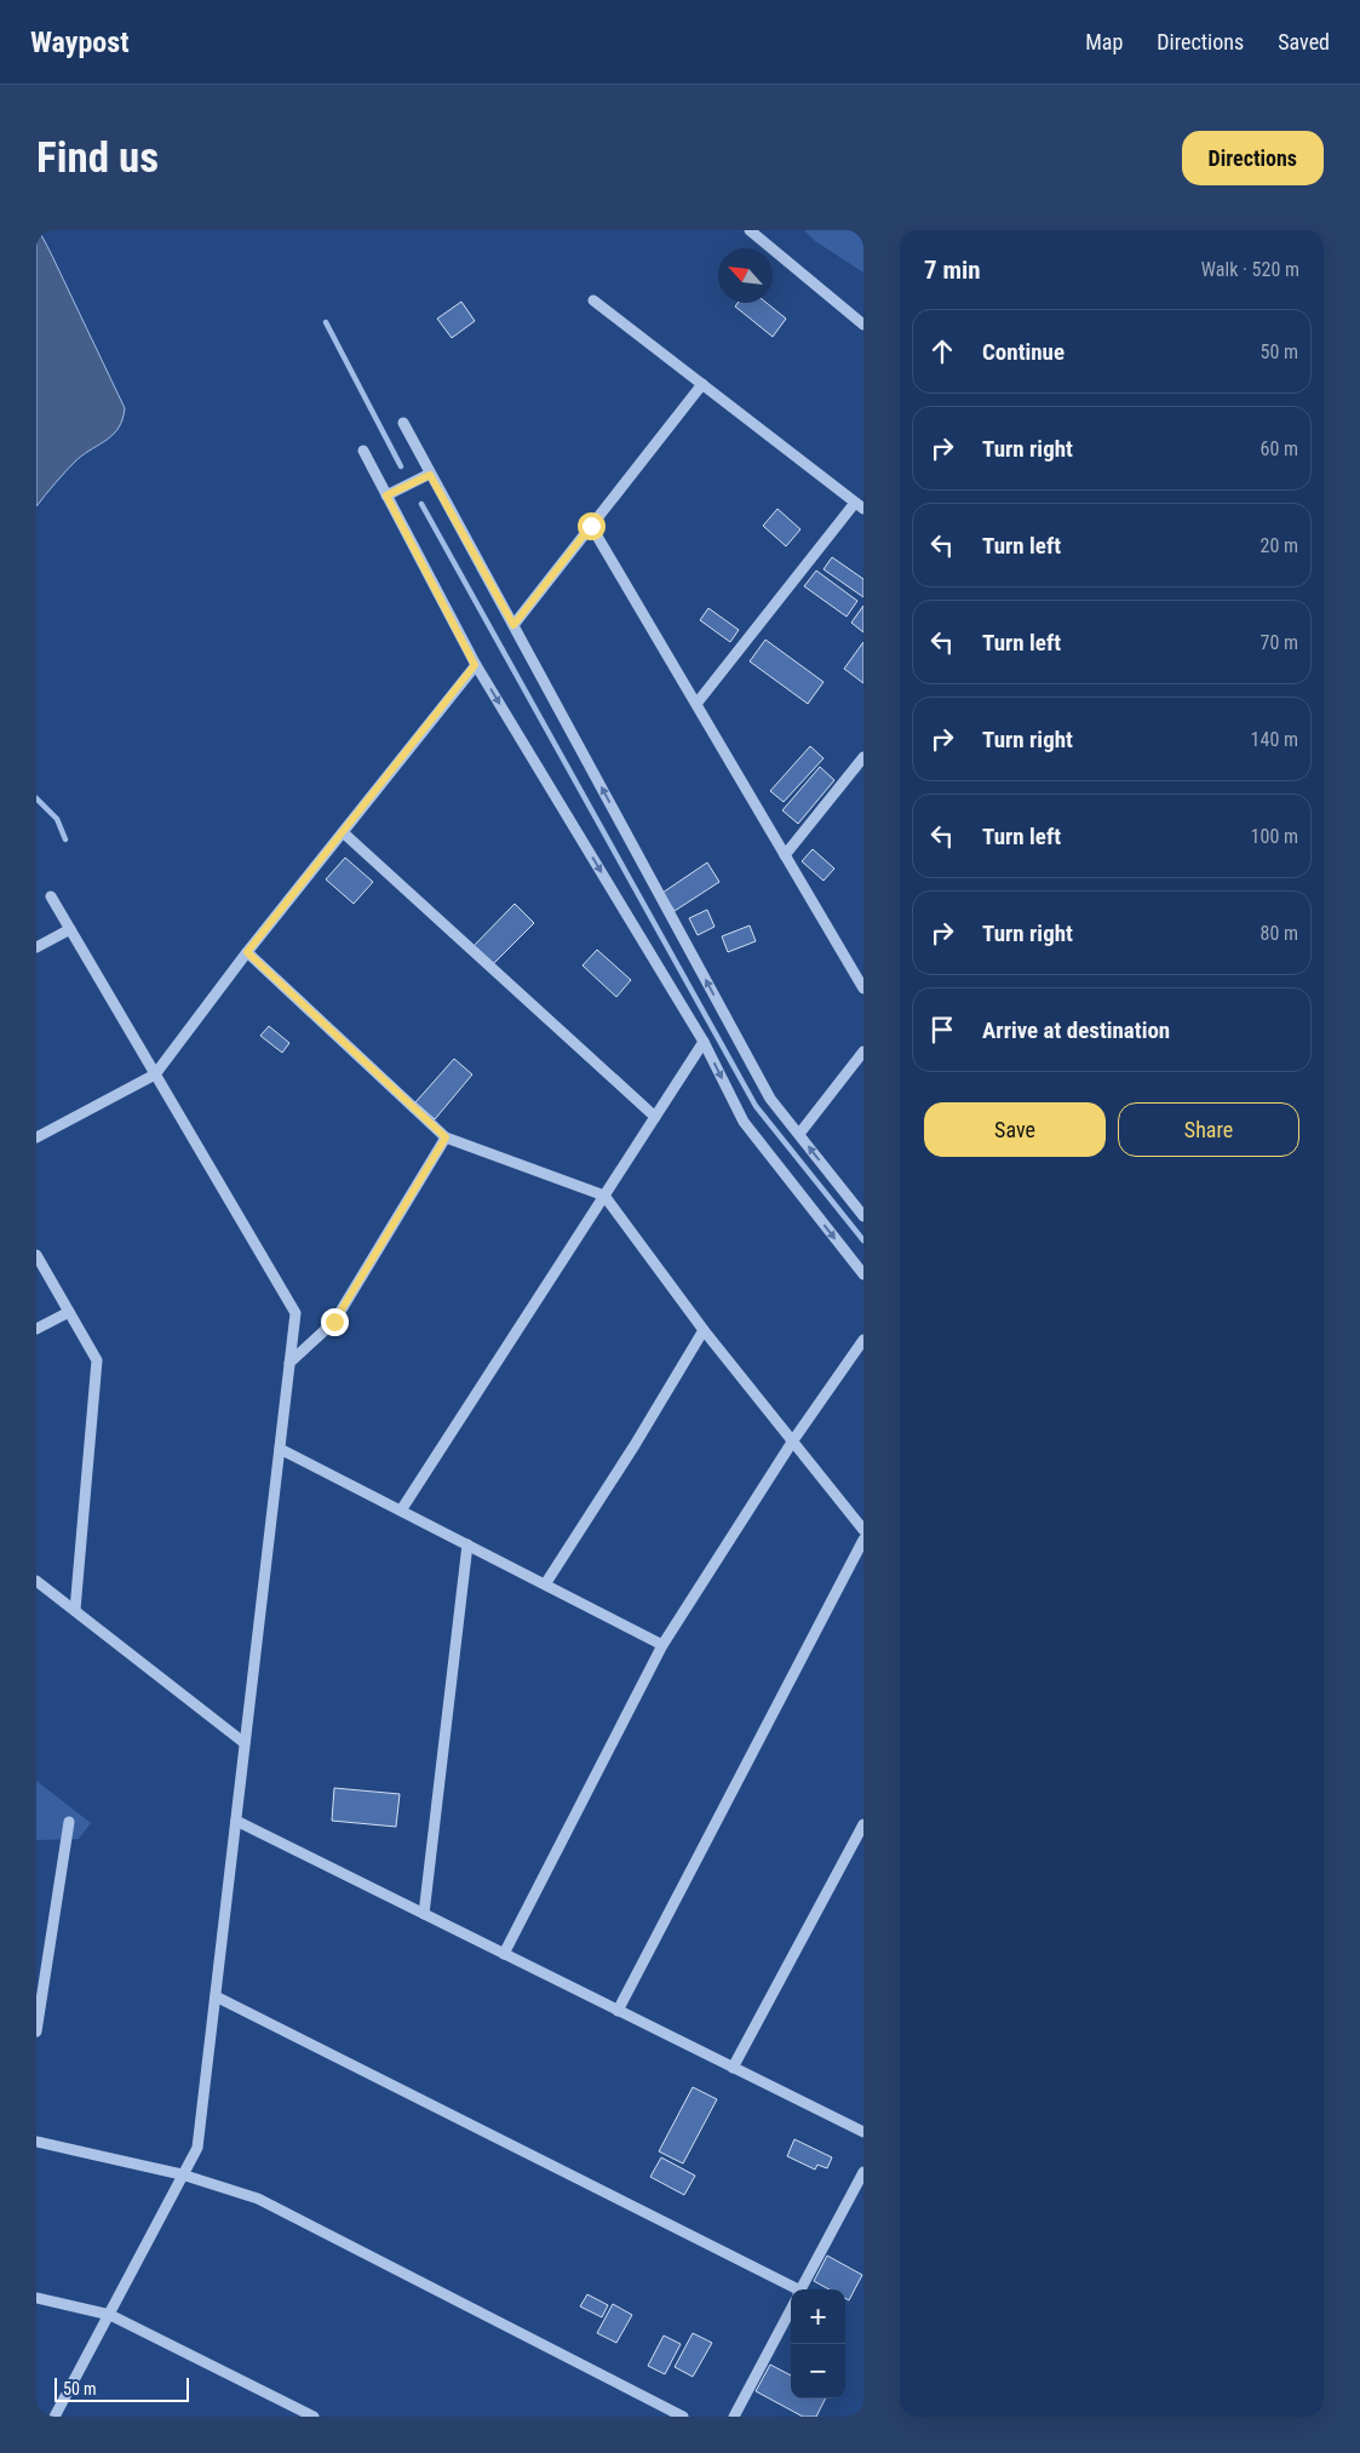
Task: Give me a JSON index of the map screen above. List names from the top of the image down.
{
  "scale_bar": "50 m",
  "north": "top left",
  "page": {
    "header": "Waypost",
    "nav": ["Map", "Directions", "Saved"],
    "buttons": [
      "Directions",
      ["Save", "Share"]
    ],
    "title": "Find us",
    "heading": ["7 min", "Walk · 520 m"],
    "list": [
      ["Continue", "50 m"],
      ["Turn right", "60 m"],
      ["Turn left", "20 m"],
      ["Turn left", "70 m"],
      ["Turn right", "140 m"],
      ["Turn left", "100 m"],
      ["Turn right", "80 m"],
      "Arrive at destination"
    ],
    "map_buttons": ["+", "−"],
    "scale": "50 m"
  }
}
